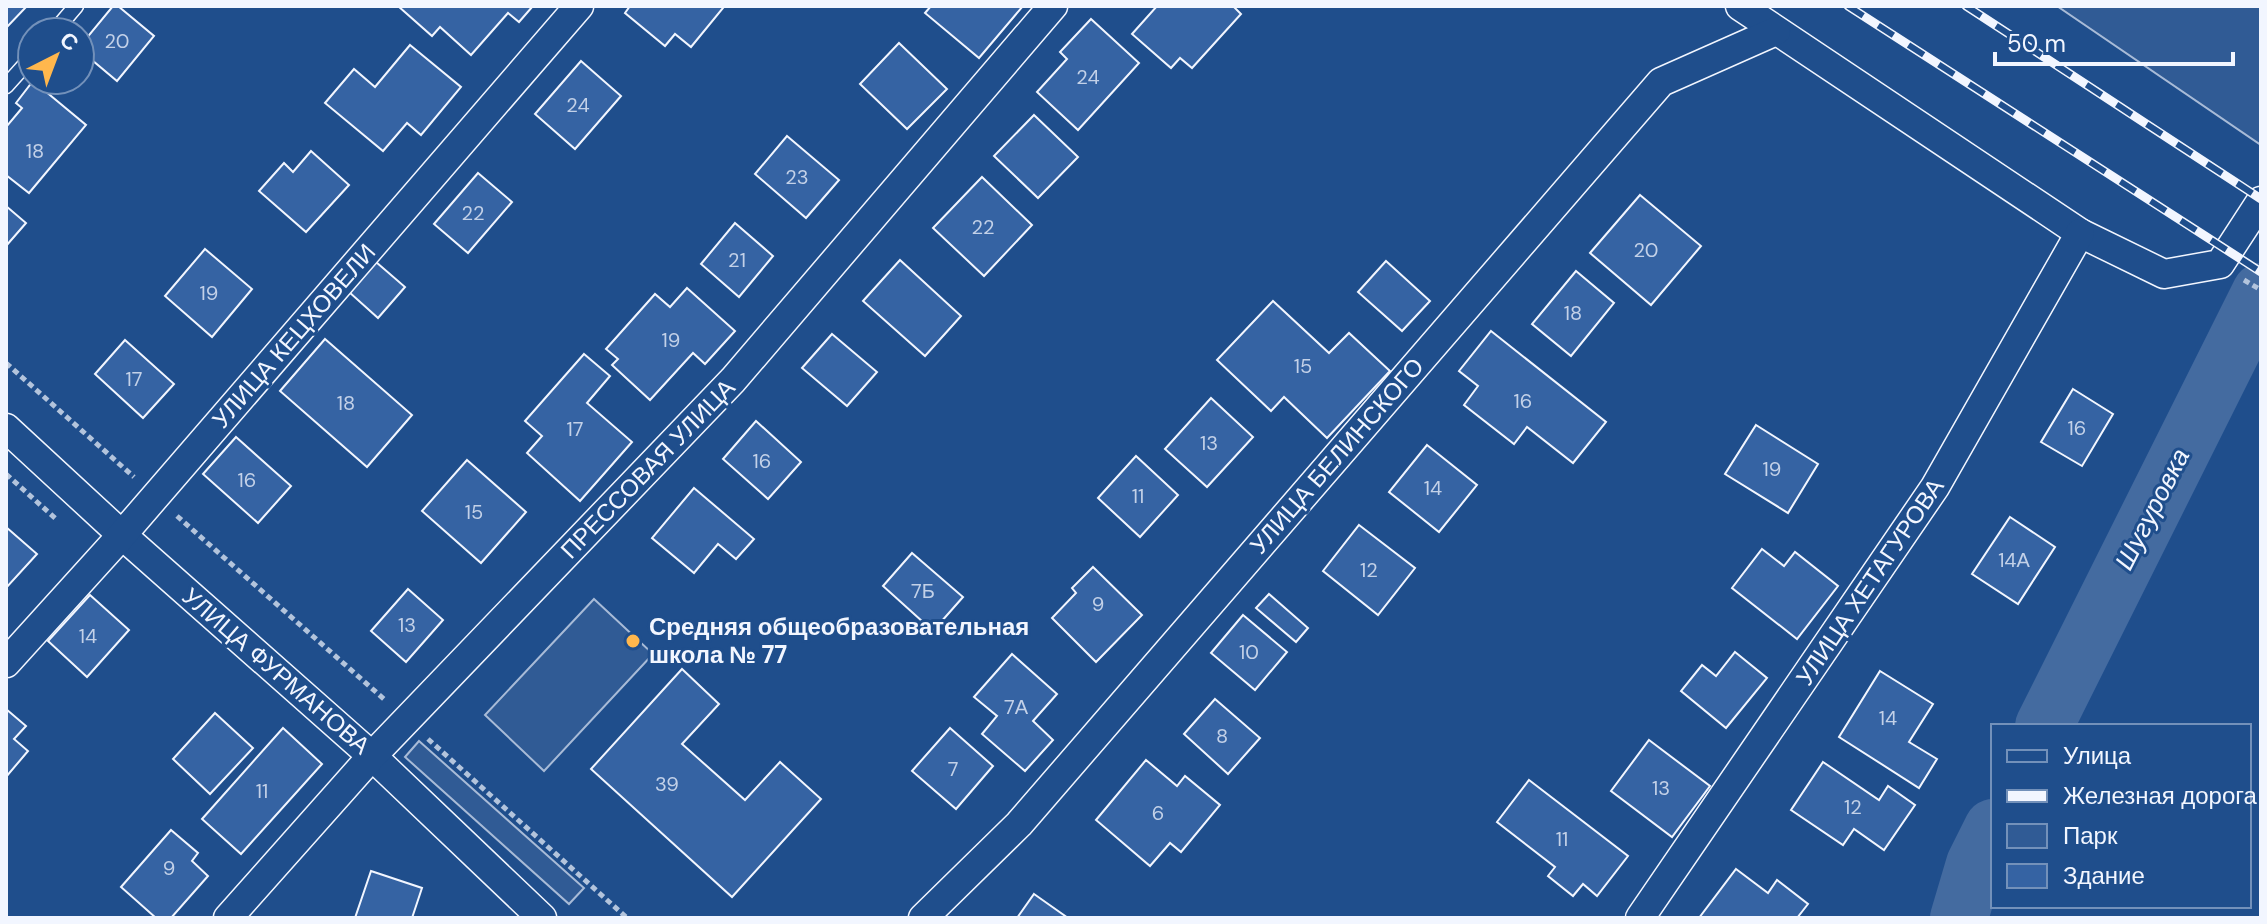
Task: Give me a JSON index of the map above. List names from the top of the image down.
{
  "streets": {
    "street": [
      "УЛИЦА КЕЦХОВЕЛИ",
      "УЛИЦА БЕЛИНСКОГО",
      "ПРЕССОВАЯ УЛИЦА",
      "УЛИЦА ХЕТАГУРОВА",
      "УЛИЦА ФУРМАНОВА"
    ]
  },
  "crossings": [
    ["УЛИЦА КЕЦХОВЕЛИ", "УЛИЦА ФУРМАНОВА"],
    ["ПРЕССОВАЯ УЛИЦА", "УЛИЦА ФУРМАНОВА"]
  ],
  "water": ["Шугуровка"],
  "places": ["Средняя общеобразовательная школа № 77"],
  "house_numbers": [
    "20",
    "24",
    "24",
    "18",
    "23",
    "22",
    "22",
    "20",
    "21",
    "19",
    "18",
    "19",
    "15",
    "17",
    "16",
    "18",
    "16",
    "17",
    "13",
    "16",
    "19",
    "16",
    "14",
    "11",
    "15",
    "14А",
    "12",
    "7Б",
    "9",
    "13",
    "14",
    "10",
    "7А",
    "14",
    "8",
    "7",
    "39",
    "13",
    "11",
    "12",
    "6",
    "11",
    "9"
  ],
  "legend": [
    "Улица",
    "Железная дорога",
    "Парк",
    "Здание"
  ],
  "scale_bar": "50 m",
  "north": "top right"
}
